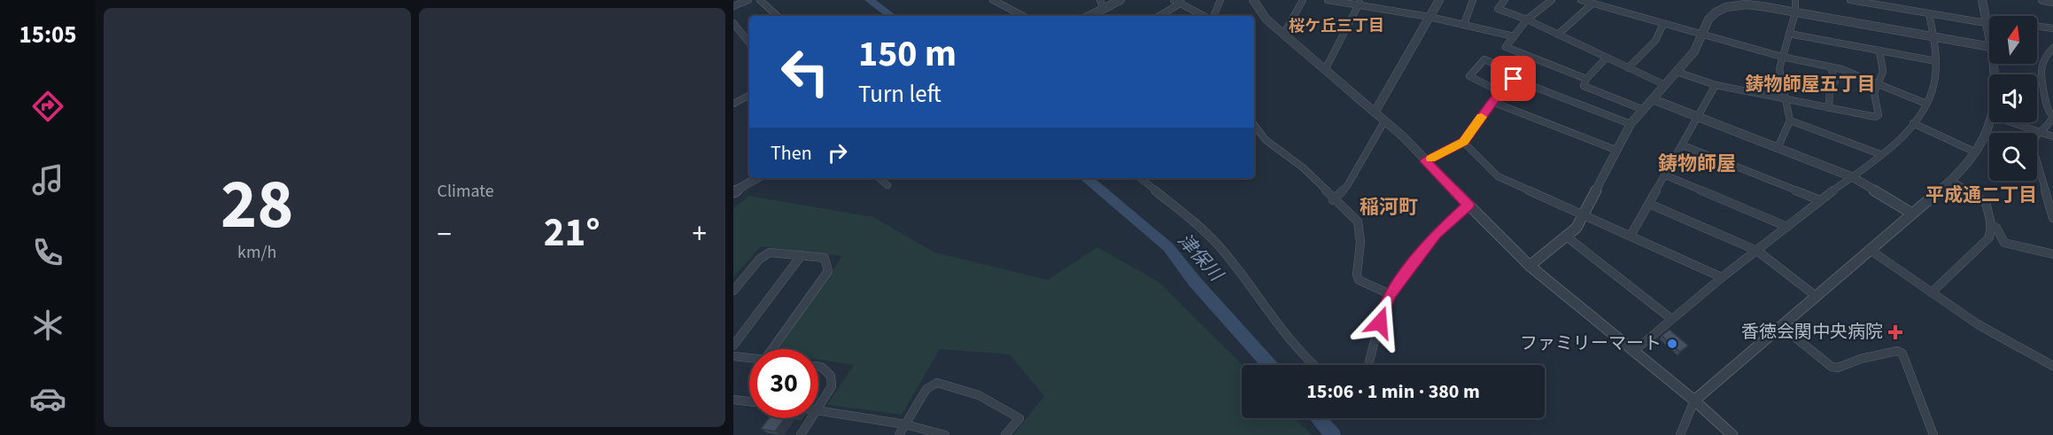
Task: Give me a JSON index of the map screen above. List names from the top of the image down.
{
  "districts": [
    "桜ケ丘三丁目",
    "鋳物師屋五丁目",
    "鋳物師屋",
    "平成通二丁目",
    "稲河町"
  ],
  "water": ["津保川"],
  "places": {
    "health": ["香徳会関中央病院"],
    "other": ["ファミリーマート"]
  },
  "north": "top",
  "page": {
    "tabs": "15:05",
    "tile": [
      ["28", "km/h"],
      "Climate"
    ],
    "turn": ["150 m", "Turn left"],
    "then": "Then",
    "heat": ["−", "21°", "+"],
    "limit": "30",
    "trip": "15:06 · 1 min · 380 m"
  }
}
